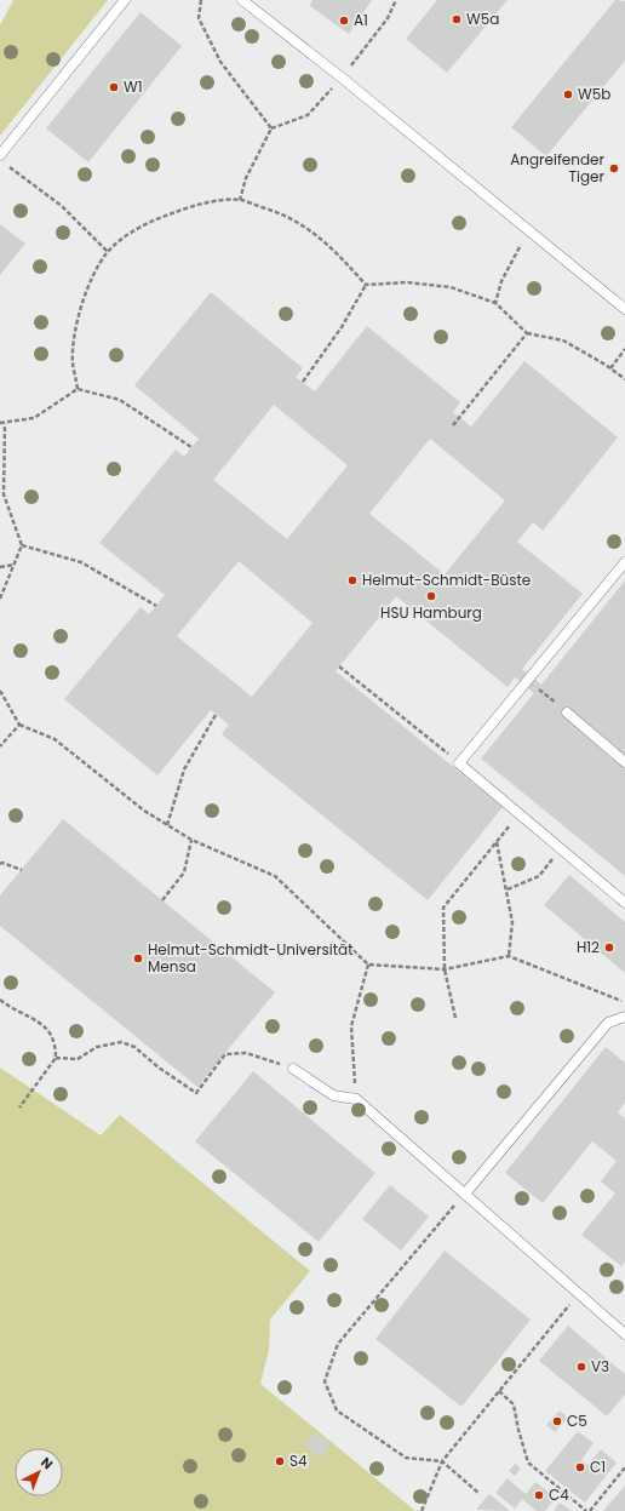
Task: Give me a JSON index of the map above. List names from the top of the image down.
{
  "places": [
    "W5a",
    "A1",
    "W1",
    "W5b",
    "Angreifender Tiger",
    "Helmut-Schmidt-Büste",
    "HSU Hamburg",
    "H12",
    "Helmut-Schmidt-Universität Mensa",
    "V3",
    "C5",
    "S4",
    "C1",
    "C4"
  ],
  "north": "top right"
}
